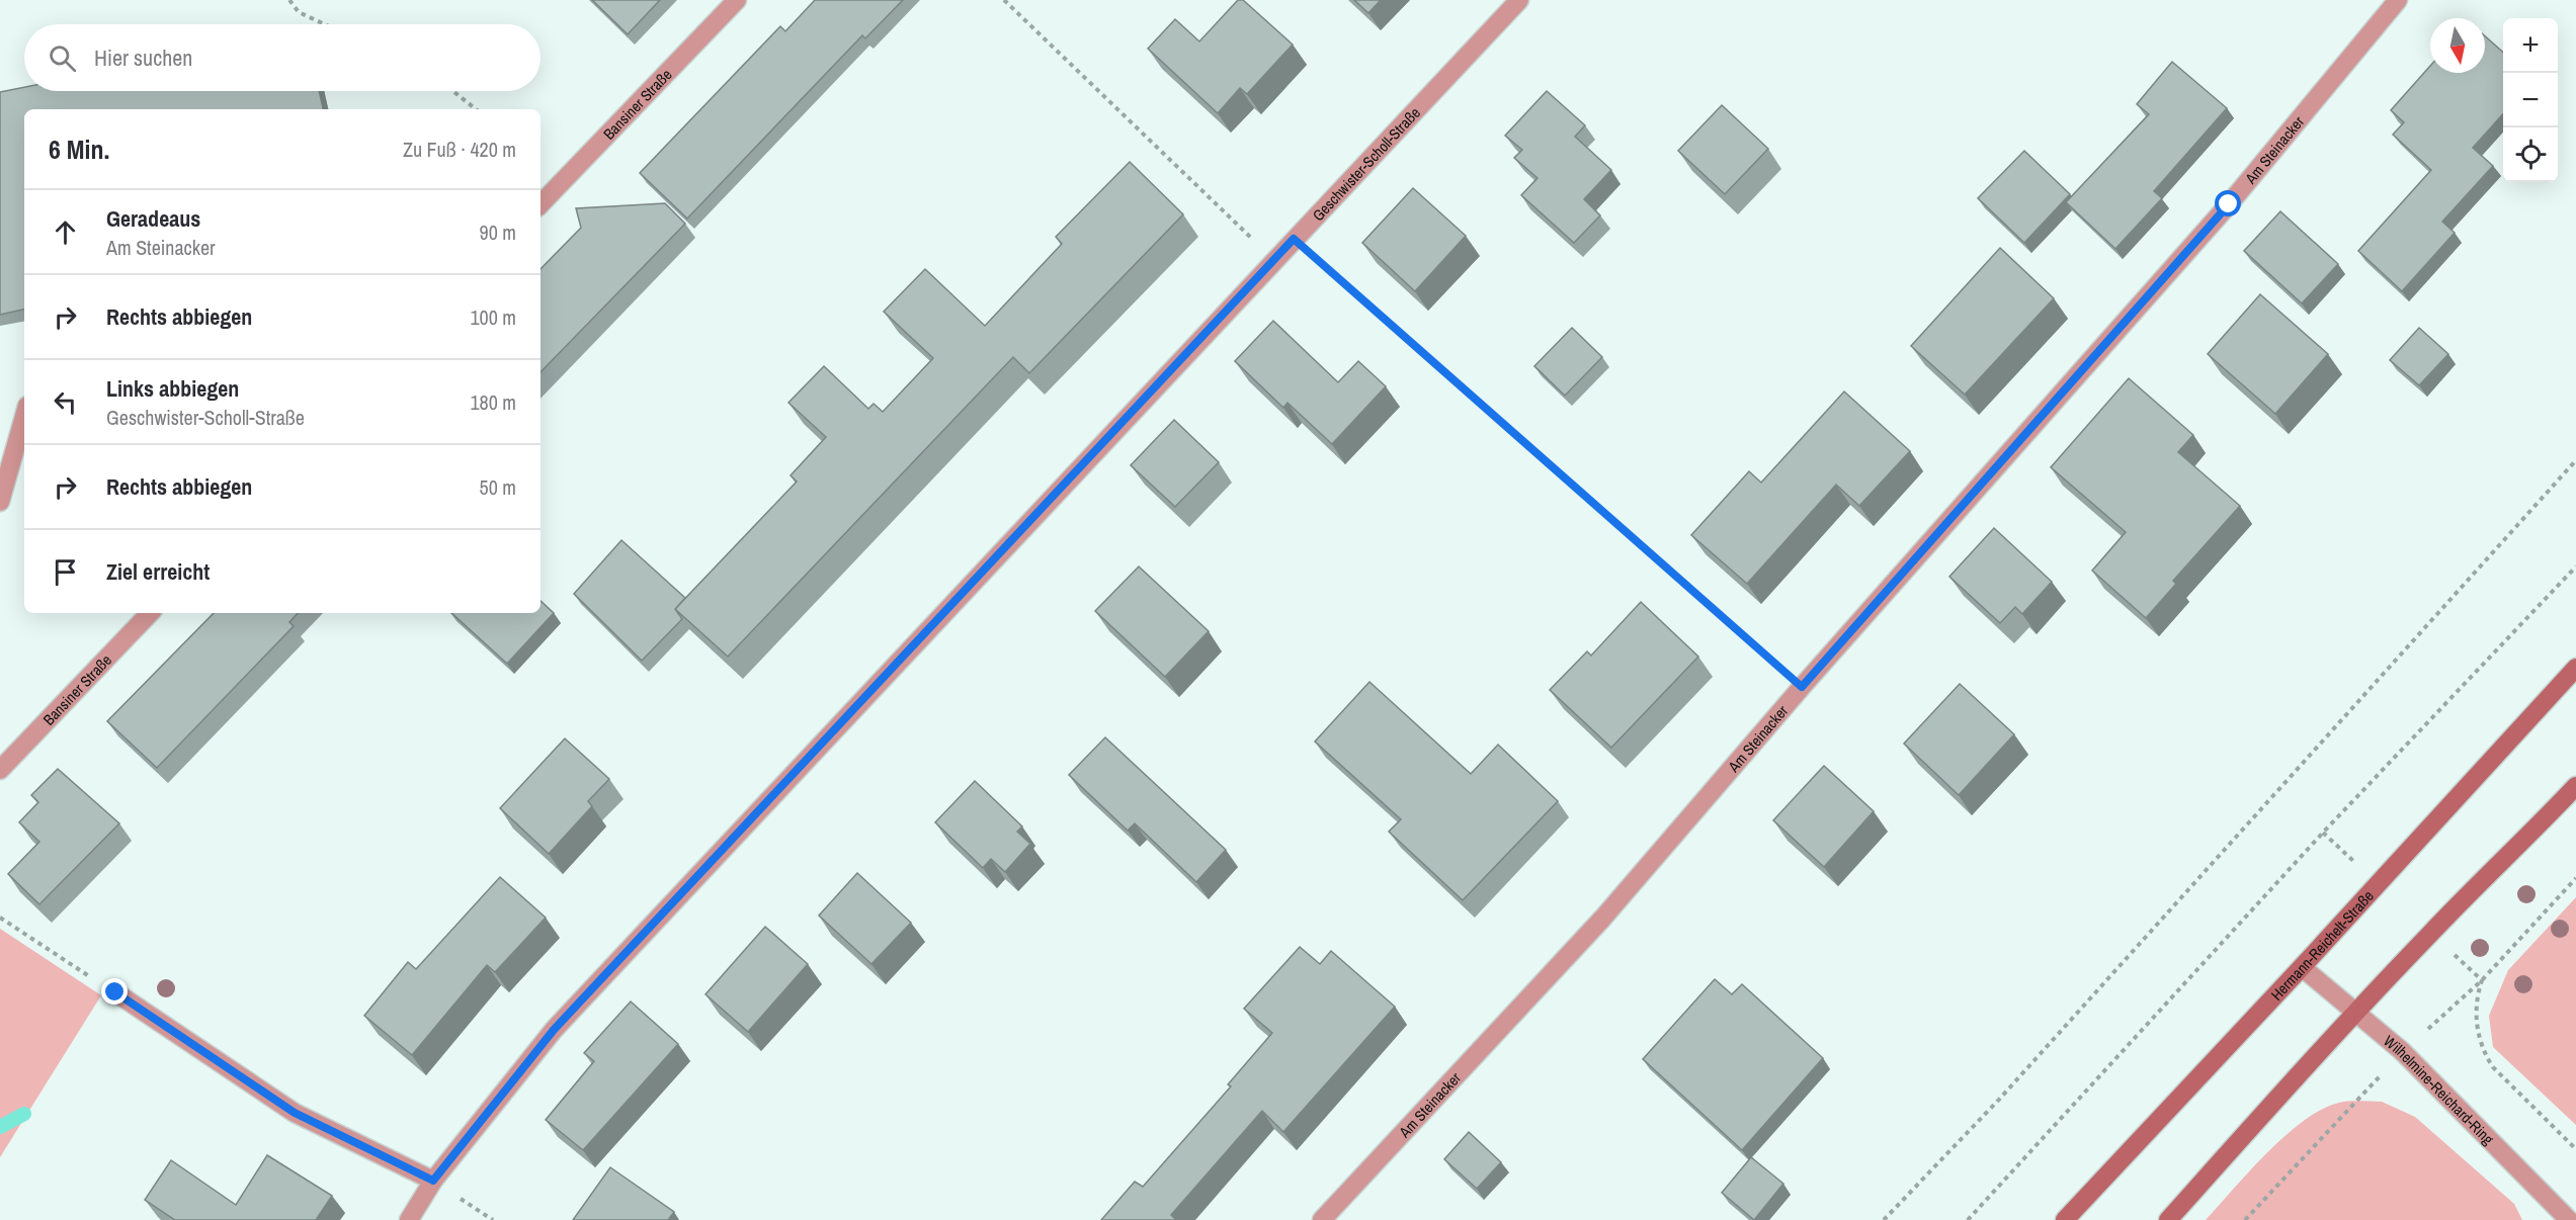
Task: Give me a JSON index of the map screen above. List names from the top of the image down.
{
  "streets": {
    "main road": ["Hermann-Reichelt-Straße"],
    "street": [
      "Bansiner Straße",
      "Am Steinacker",
      "Geschwister-Scholl-Straße",
      "Wilhelmine-Reichard-Ring"
    ]
  },
  "crossings": [
    ["Hermann-Reichelt-Straße", "Wilhelmine-Reichard-Ring"]
  ],
  "north": "bottom",
  "page": {
    "map_buttons": ["+", "−"],
    "search": "Hier suchen",
    "heading": ["6 Min.", "Zu Fuß · 420 m"],
    "list": [
      ["Geradeaus", "Am Steinacker", "90 m"],
      ["Rechts abbiegen", "100 m"],
      ["Links abbiegen", "Geschwister-Scholl-Straße", "180 m"],
      ["Rechts abbiegen", "50 m"],
      "Ziel erreicht"
    ]
  }
}
